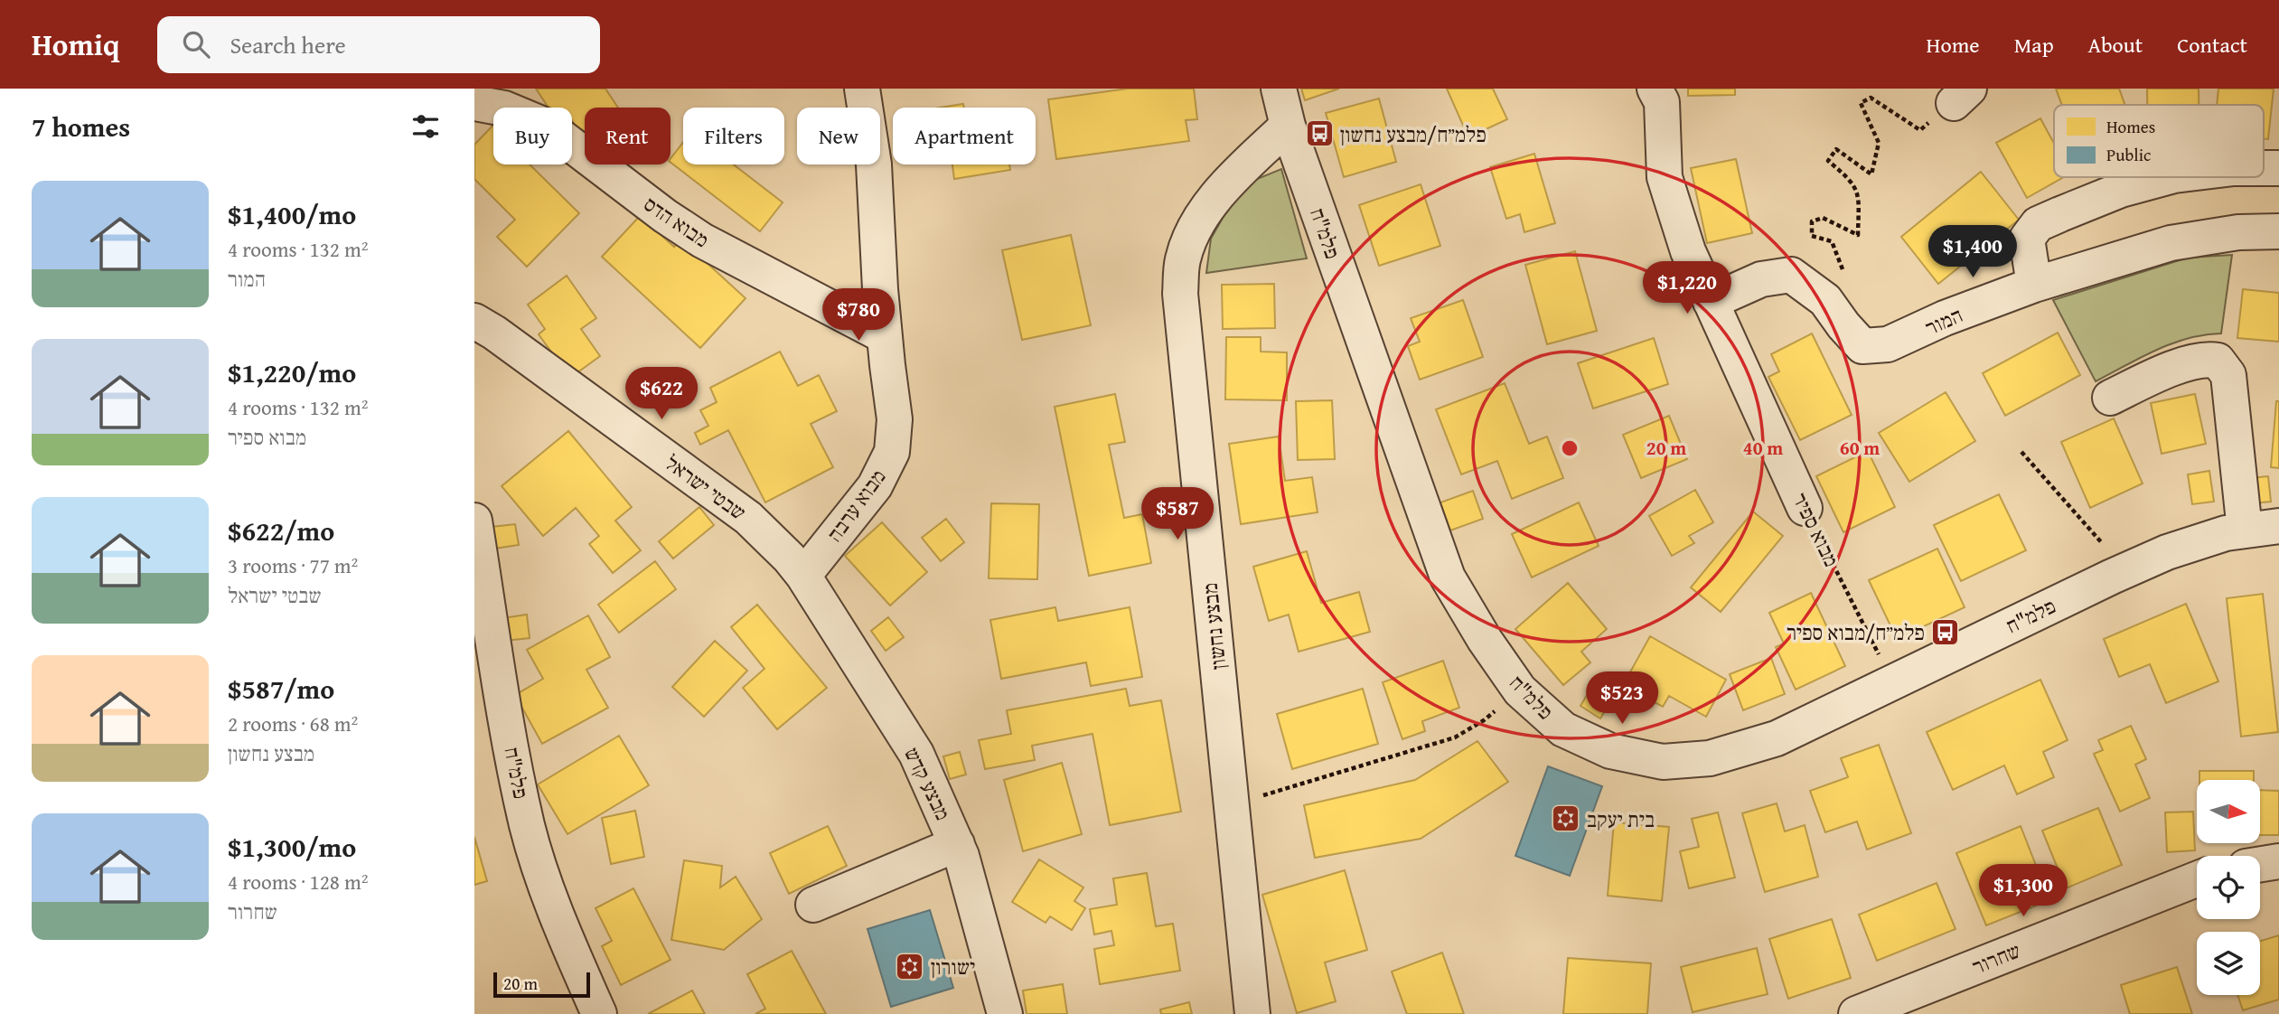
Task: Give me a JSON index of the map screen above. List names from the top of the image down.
{
  "streets": {
    "street": [
      "מבוא הדס",
      "פלמ\"ח",
      "המור",
      "שבטי ישראל",
      "מבוא ערבה",
      "מבוא ספיר",
      "מבצע נחשון",
      "מבצע קדש",
      "שחרור"
    ]
  },
  "crossings": [
    ["מבוא הדס", "מבוא ערבה"],
    ["פלמ\"ח", "מבוא ספיר"],
    ["פלמ\"ח", "מבצע נחשון"],
    ["המור", "מבוא ספיר"],
    ["שבטי ישראל", "מבוא ערבה"],
    ["שבטי ישראל", "מבצע קדש"],
    ["מבוא ערבה", "מבצע קדש"]
  ],
  "places": {
    "bus stop": ["פלמ״ח/מבצע נחשון", "פלמ״ח/מבוא ספיר"],
    "synagogue": ["בית יעקב", "ישורון"]
  },
  "legend": ["Homes", "Public"],
  "scale_bar": "20 m",
  "north": "right",
  "page": {
    "header": "Homiq",
    "search": "Search here",
    "nav": [
      "Home",
      "Map",
      "About",
      "Contact"
    ],
    "heading": "7 homes",
    "chip": [
      "Buy",
      "Rent",
      "Filters",
      "New",
      "Apartment"
    ],
    "list": [
      {
        "name": "$1,400/mo",
        "note": "4 rooms · 132 m² · המור"
      },
      {
        "name": "$1,220/mo",
        "note": "4 rooms · 132 m² · מבוא ספיר"
      },
      {
        "name": "$622/mo",
        "note": "3 rooms · 77 m² · שבטי ישראל"
      },
      {
        "name": "$587/mo",
        "note": "2 rooms · 68 m² · מבצע נחשון"
      },
      {
        "name": "$1,300/mo",
        "note": "4 rooms · 128 m² · שחרור"
      }
    ],
    "price": [
      "$1,400",
      "$1,220",
      "$780",
      "$622",
      "$587",
      "$523",
      "$1,300"
    ],
    "scale": "20 m"
  },
  "rings": ["20 m", "40 m", "60 m"]
}
